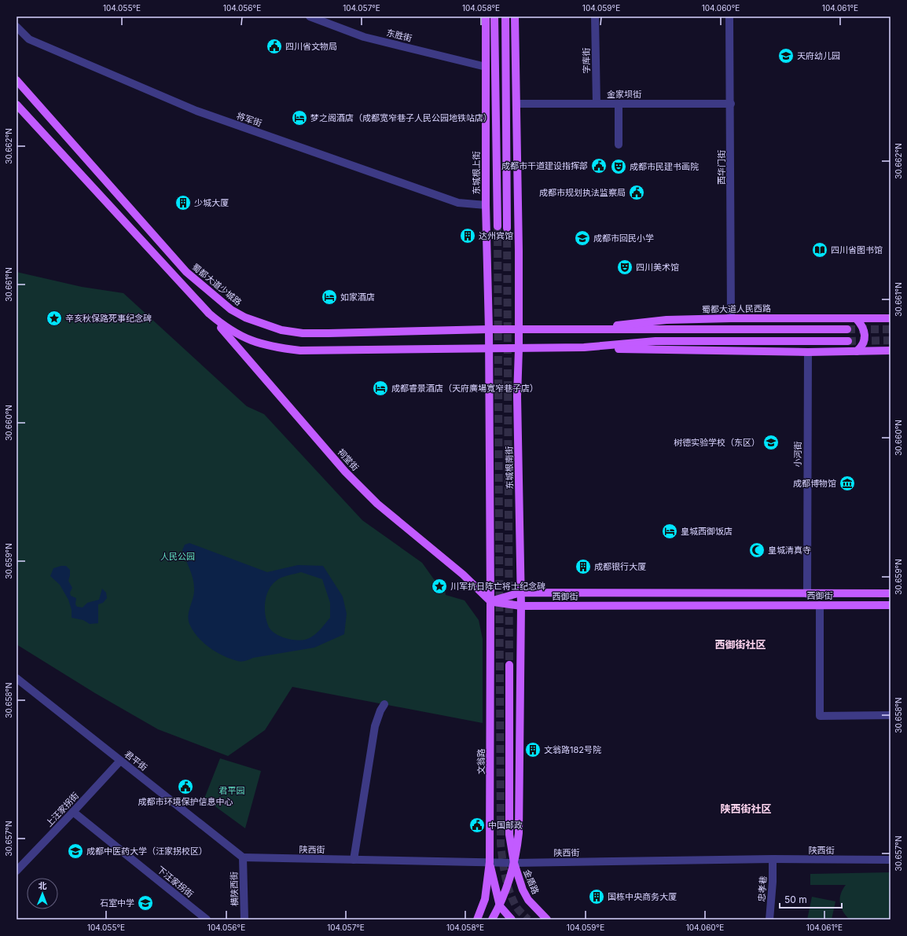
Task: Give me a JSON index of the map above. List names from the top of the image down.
{
  "streets": {
    "main road": [
      "东城根上街",
      "蜀都大道少城路",
      "蜀都大道人民西路",
      "祠堂街",
      "东城根南街",
      "西御街",
      "文翁路",
      "金盾路"
    ],
    "street": [
      "东胜街",
      "字库街",
      "金家坝街",
      "将军街",
      "西华门街",
      "小河街",
      "君平街",
      "上汪家拐街",
      "陕西街",
      "下汪家拐街",
      "横陕西街",
      "忠孝巷"
    ]
  },
  "crossings": [
    ["东胜街", "东城根上街"],
    ["字库街", "金家坝街"],
    ["金家坝街", "西华门街"],
    ["将军街", "东城根上街"],
    ["西华门街", "蜀都大道人民西路"],
    ["东城根上街", "蜀都大道少城路"],
    ["东城根上街", "蜀都大道人民西路"],
    ["蜀都大道少城路", "蜀都大道人民西路"],
    ["蜀都大道人民西路", "东城根南街"],
    ["小河街", "西御街"],
    ["祠堂街", "西御街"],
    ["祠堂街", "文翁路"],
    ["东城根南街", "西御街"],
    ["西御街", "文翁路"],
    ["君平街", "上汪家拐街"],
    ["君平街", "陕西街"],
    ["君平街", "横陕西街"],
    ["文翁路", "陕西街"],
    ["上汪家拐街", "下汪家拐街"],
    ["陕西街", "金盾路"],
    ["陕西街", "横陕西街"],
    ["陕西街", "忠孝巷"]
  ],
  "districts": ["西御街社区", "陕西街社区"],
  "parks": ["人民公园", "君平园"],
  "places": {
    "public building": [
      "四川省文物局",
      "成都市干道建设指挥部",
      "成都市规划执法监察局",
      "成都市环境保护信息中心",
      "中国邮政"
    ],
    "school or university": [
      "天府幼儿园",
      "成都市回民小学",
      "树德实验学校（东区）",
      "成都中医药大学（汪家拐校区）",
      "石室中学"
    ],
    "hotel": [
      "梦之阁酒店（成都宽窄巷子人民公园地铁站店）",
      "如家酒店",
      "成都睿景酒店（天府廣場寬窄巷子店）",
      "皇城西御饭店"
    ],
    "theatre": ["成都市民建书画院", "四川美术馆"],
    "building": [
      "少城大厦",
      "达州宾馆",
      "成都银行大厦",
      "文翁路182号院",
      "国栋中央商务大厦"
    ],
    "library": ["四川省图书馆"],
    "place": ["辛亥秋保路死事纪念碑", "川军抗日阵亡将士纪念碑"],
    "museum": ["成都博物馆"],
    "mosque": ["皇城清真寺"]
  },
  "scale_bar": "50 m",
  "north": "top",
  "coordinates": [
    "104.055°E",
    "104.056°E",
    "104.057°E",
    "104.058°E",
    "104.059°E",
    "104.060°E",
    "104.061°E",
    "30.662°N",
    "30.661°N",
    "30.660°N",
    "30.659°N",
    "30.658°N",
    "30.657°N"
  ]
}
